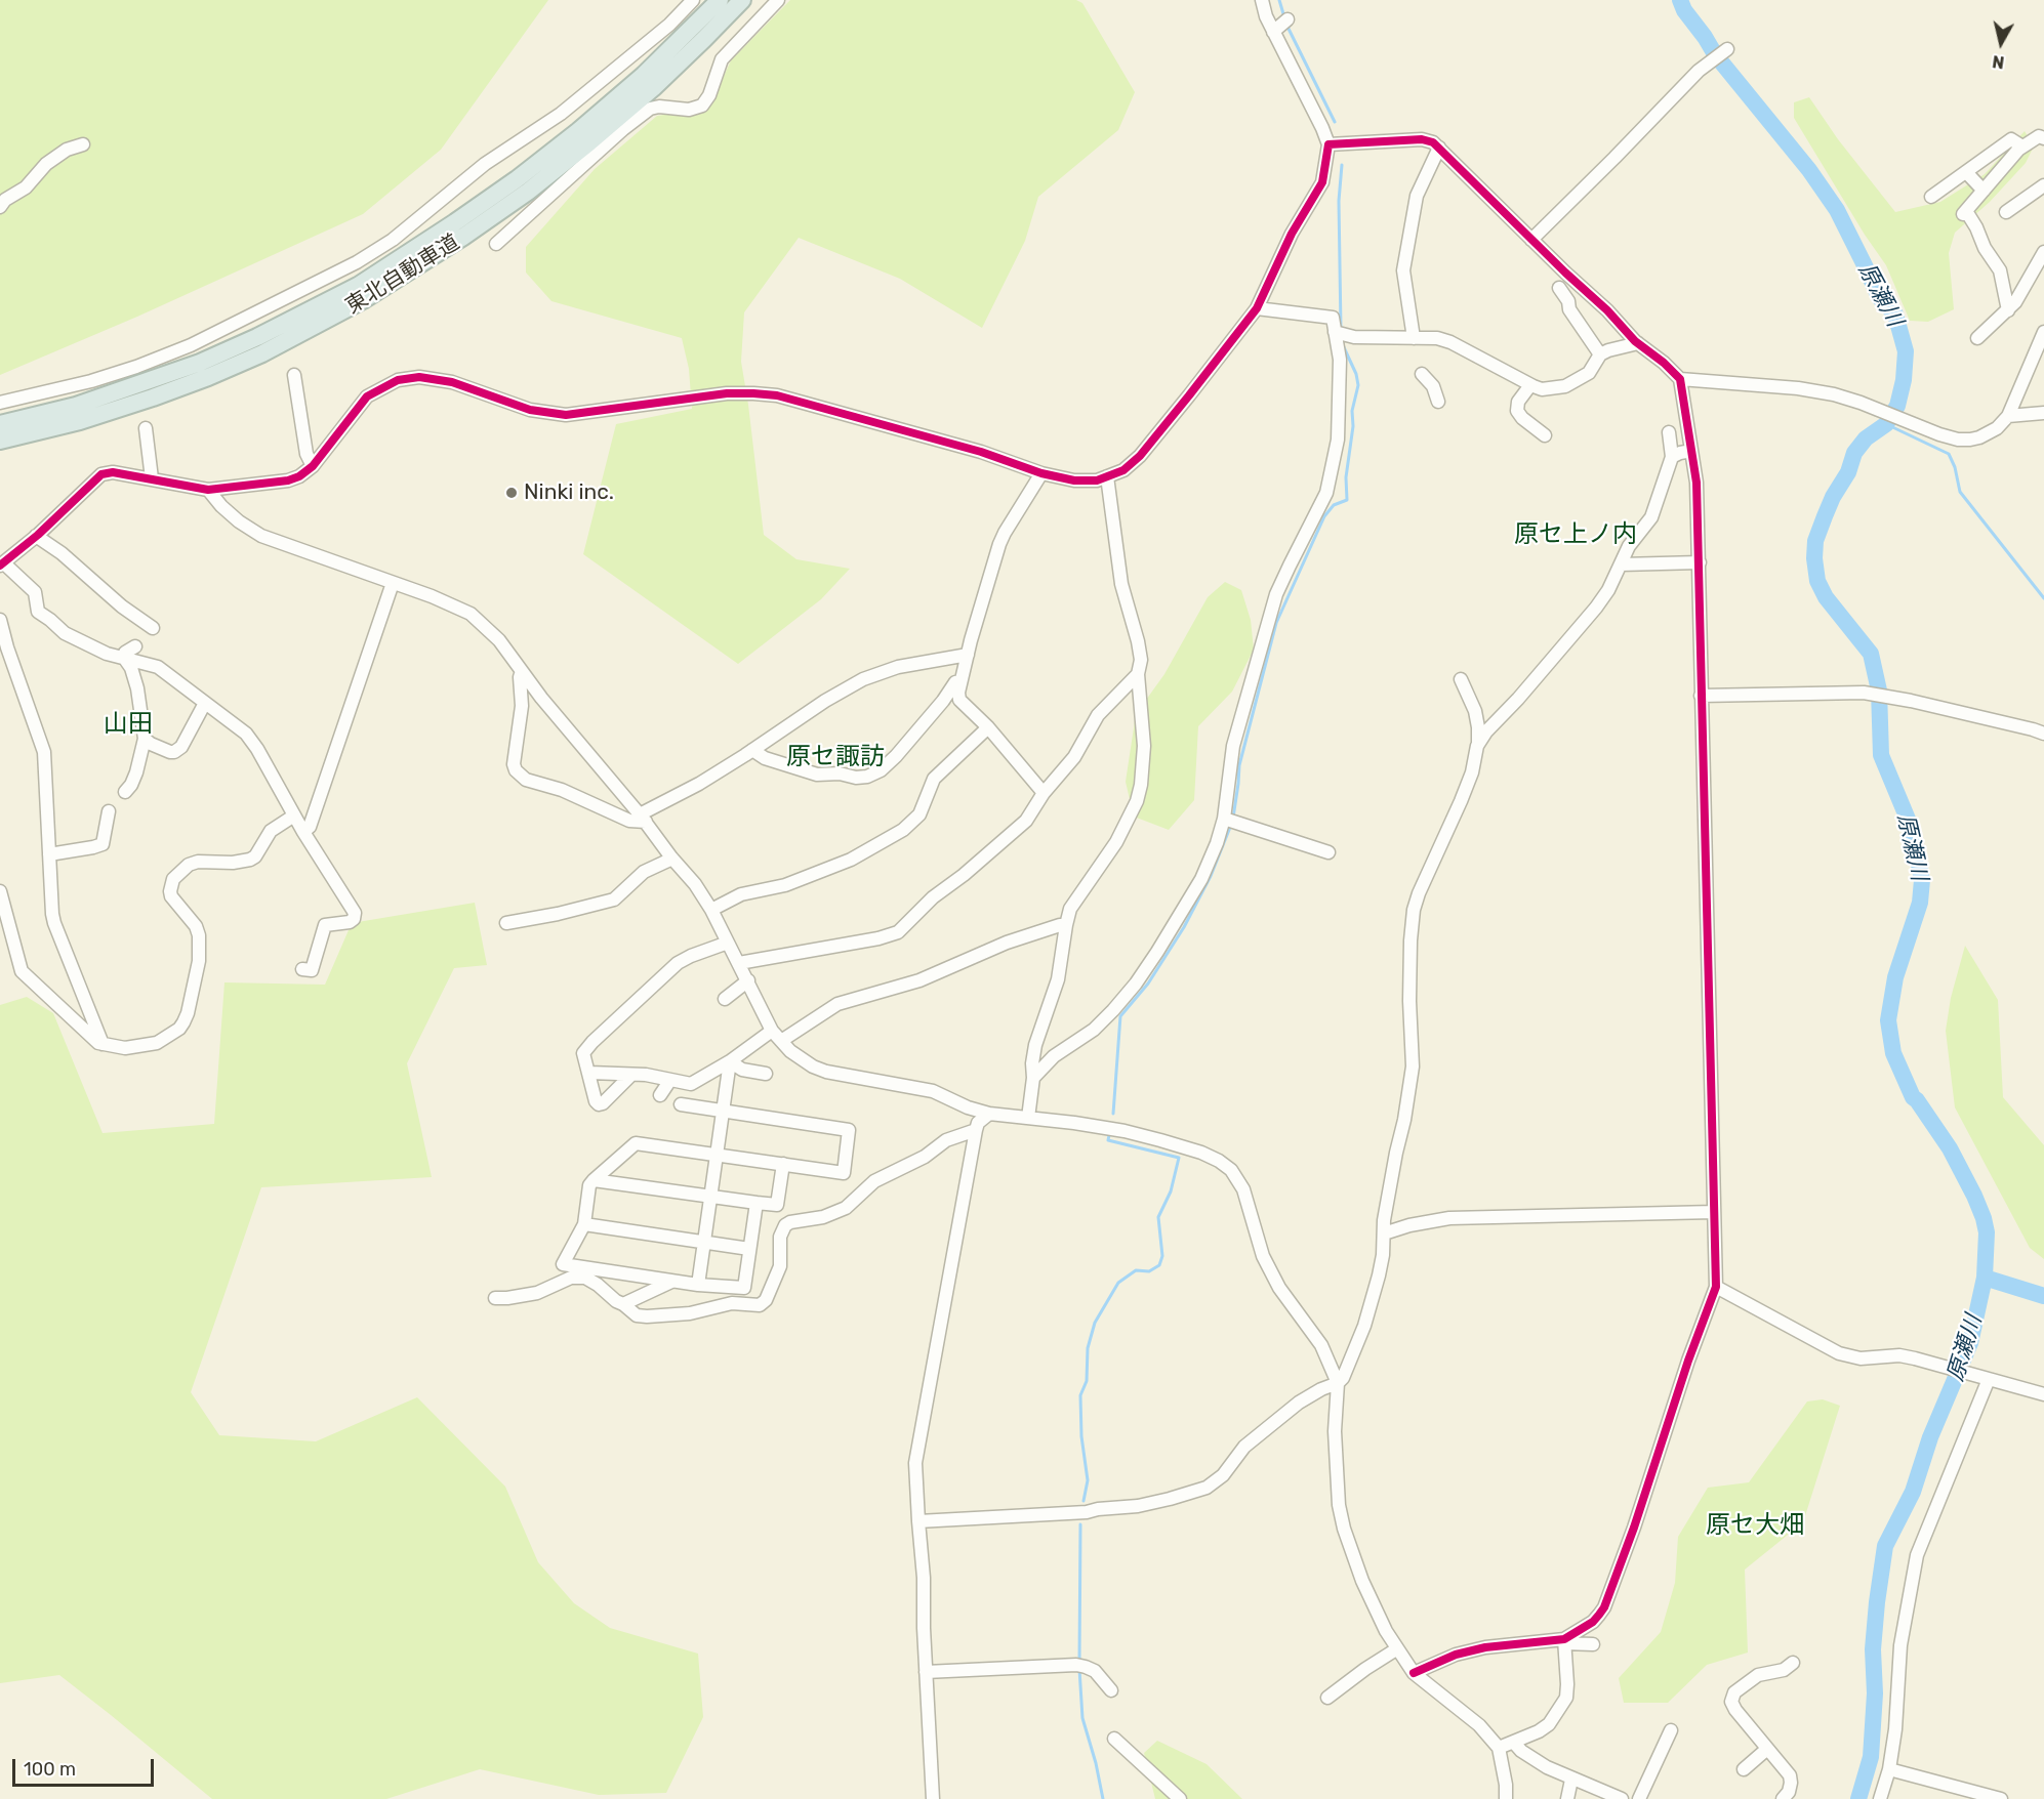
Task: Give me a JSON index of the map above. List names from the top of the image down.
{
  "streets": {
    "highway": ["東北自動車道"]
  },
  "districts": [
    "原セ上ノ内",
    "山田",
    "原セ諏訪",
    "原セ大畑"
  ],
  "water": ["原瀬川"],
  "places": ["Ninki inc."],
  "scale_bar": "100 m",
  "north": "bottom"
}
